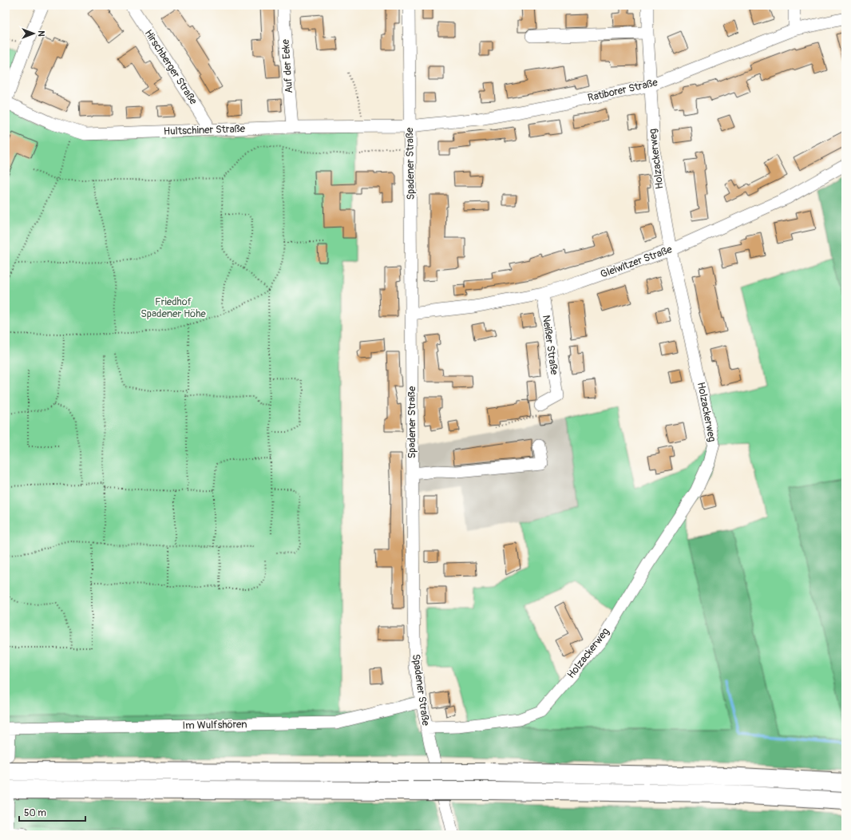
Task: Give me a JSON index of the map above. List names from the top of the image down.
{
  "streets": {
    "street": [
      "Auf der Eeke",
      "Hirschberger Straße",
      "Ratiborer Straße",
      "Hultschiner Straße",
      "Holzackerweg",
      "Spadener Straße",
      "Gleiwitzer Straße",
      "Neißer Straße",
      "Im Wulfshören"
    ]
  },
  "crossings": [
    ["Auf der Eeke", "Hultschiner Straße"],
    ["Hirschberger Straße", "Hultschiner Straße"],
    ["Ratiborer Straße", "Hultschiner Straße"],
    ["Ratiborer Straße", "Holzackerweg"],
    ["Ratiborer Straße", "Spadener Straße"],
    ["Hultschiner Straße", "Spadener Straße"],
    ["Holzackerweg", "Spadener Straße"],
    ["Holzackerweg", "Gleiwitzer Straße"],
    ["Spadener Straße", "Gleiwitzer Straße"],
    ["Spadener Straße", "Im Wulfshören"],
    ["Gleiwitzer Straße", "Neißer Straße"]
  ],
  "parks": ["Friedhof Spadener Höhe"],
  "scale_bar": "50 m",
  "north": "right"
}
